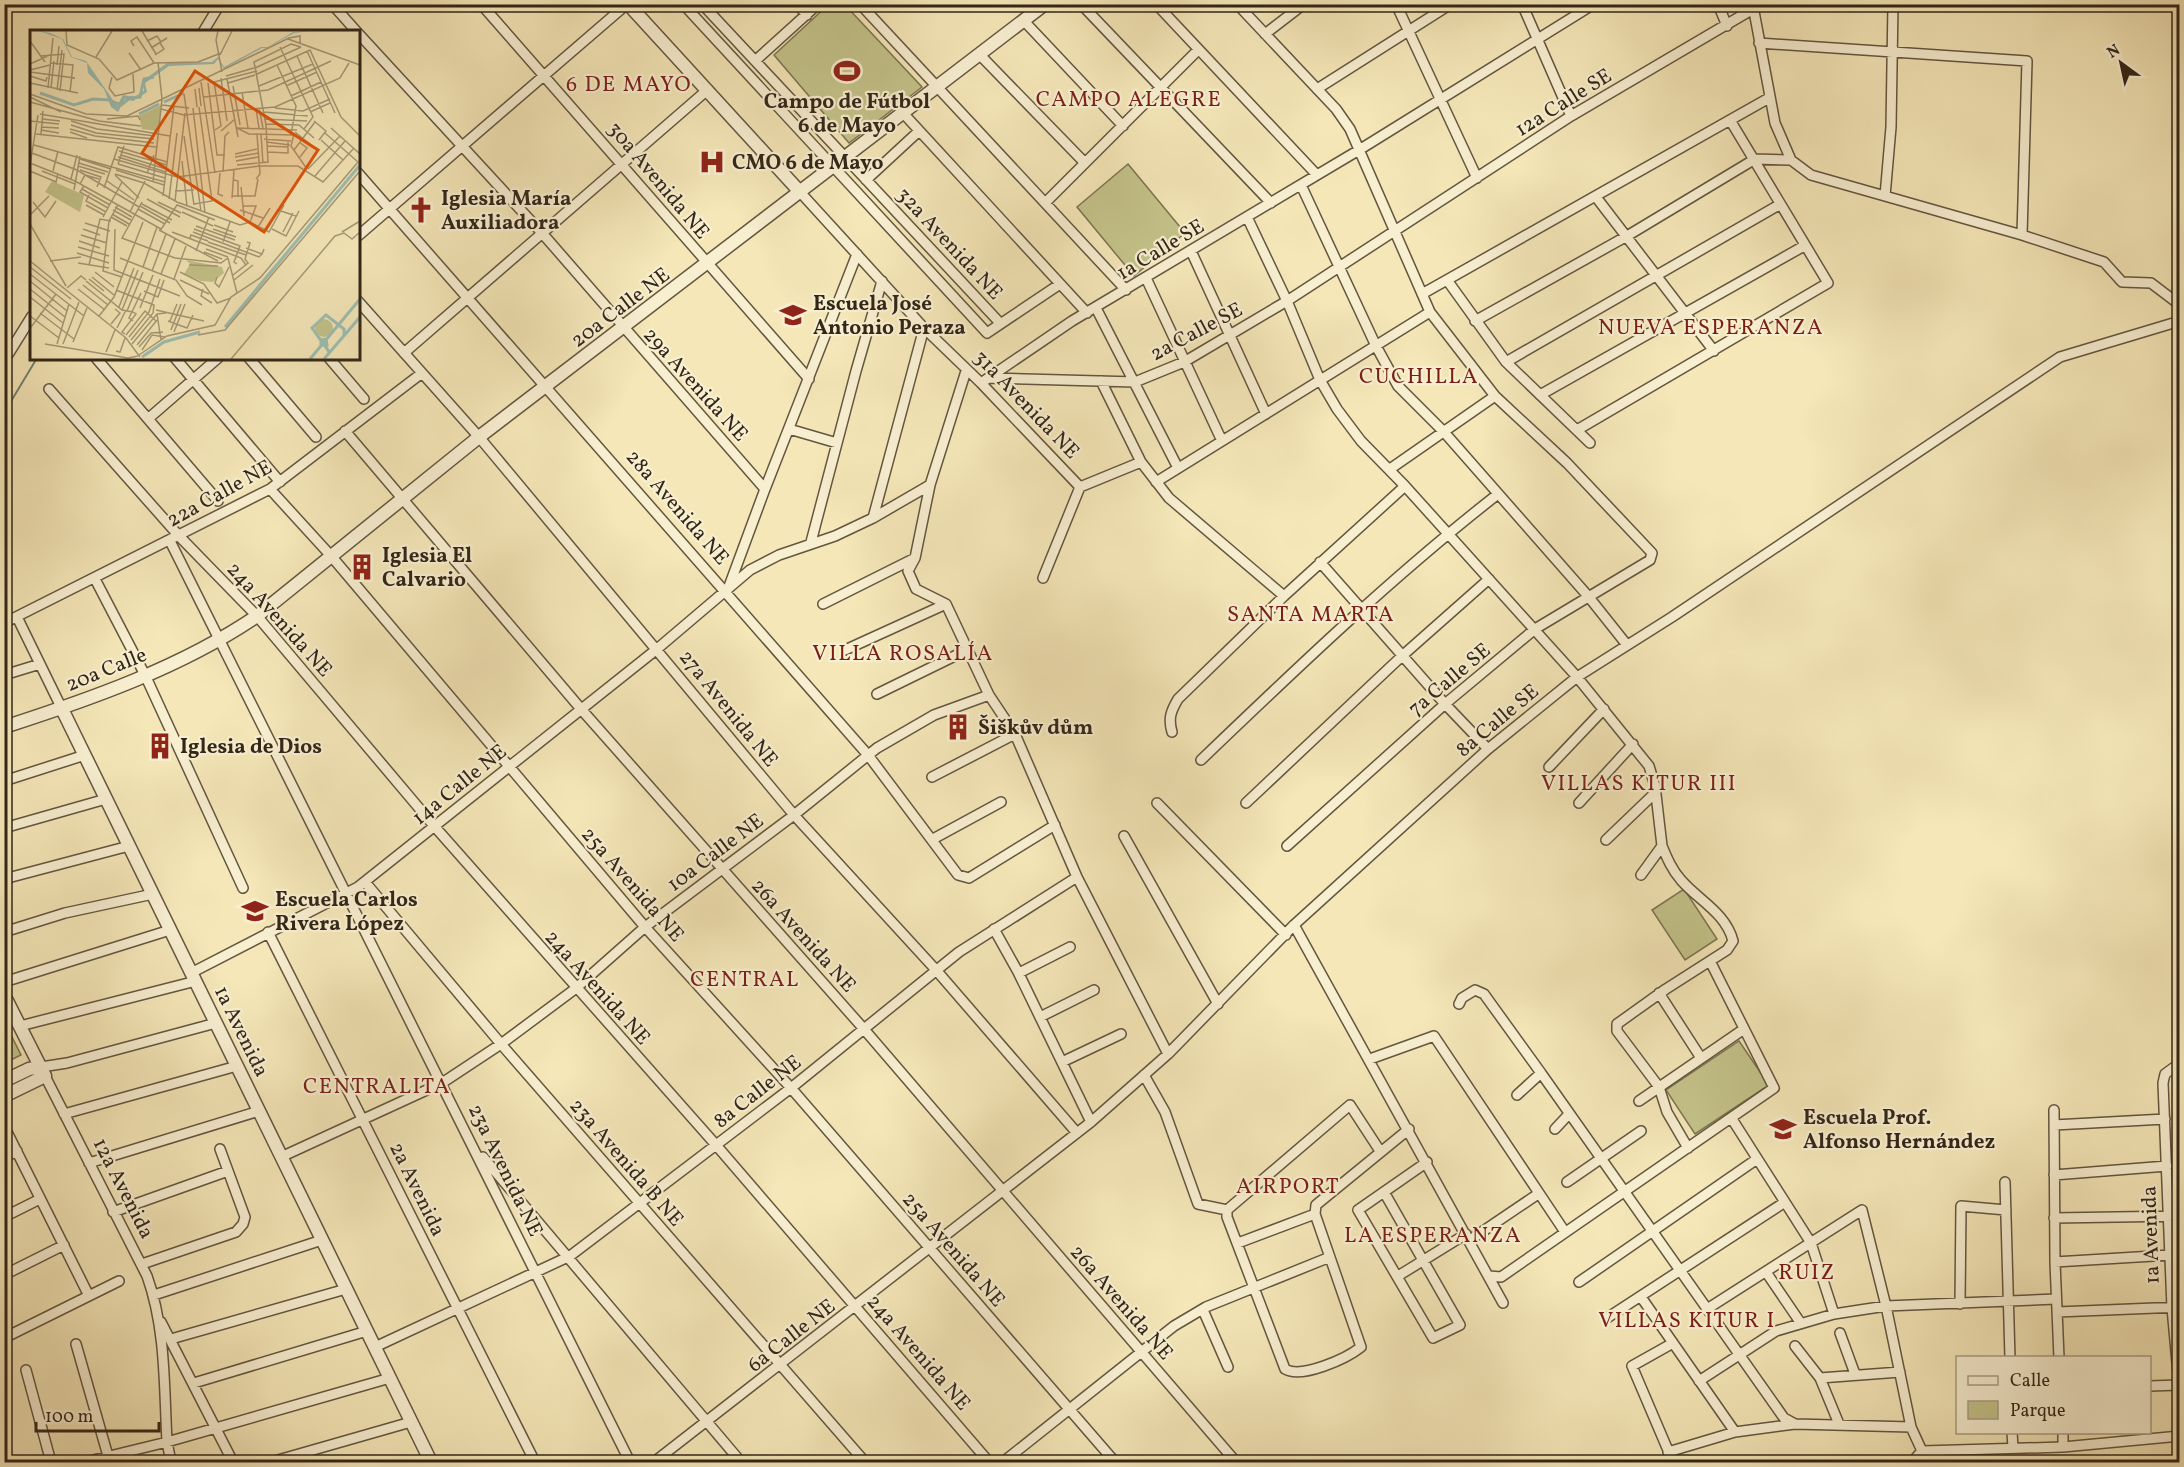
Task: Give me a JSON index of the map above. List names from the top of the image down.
{
  "streets": {
    "street": [
      "12a Calle SE",
      "30a Avenida NE",
      "32a Avenida NE",
      "1a Calle SE",
      "20a Calle NE",
      "2a Calle SE",
      "29a Avenida NE",
      "31a Avenida NE",
      "22a Calle NE",
      "28a Avenida NE",
      "24a Avenida NE",
      "20a Calle",
      "7a Calle SE",
      "27a Avenida NE",
      "8a Calle SE",
      "14a Calle NE",
      "10a Calle NE",
      "25a Avenida NE",
      "26a Avenida NE",
      "1a Avenida",
      "8a Calle NE",
      "23a Avenida B NE",
      "23a Avenida NE",
      "12a Avenida",
      "2a Avenida",
      "6a Calle NE"
    ]
  },
  "crossings": [
    ["12a Calle SE", "2a Calle SE"],
    ["30a Avenida NE", "20a Calle NE"],
    ["32a Avenida NE", "20a Calle NE"],
    ["1a Calle SE", "2a Calle SE"],
    ["1a Calle SE", "31a Avenida NE"],
    ["20a Calle NE", "29a Avenida NE"],
    ["20a Calle NE", "31a Avenida NE"],
    ["20a Calle NE", "28a Avenida NE"],
    ["20a Calle NE", "24a Avenida NE"],
    ["20a Calle NE", "20a Calle"],
    ["20a Calle NE", "27a Avenida NE"],
    ["20a Calle NE", "25a Avenida NE"],
    ["20a Calle NE", "26a Avenida NE"],
    ["20a Calle NE", "23a Avenida NE"],
    ["2a Calle SE", "31a Avenida NE"],
    ["22a Calle NE", "24a Avenida NE"],
    ["22a Calle NE", "27a Avenida NE"],
    ["22a Calle NE", "25a Avenida NE"],
    ["22a Calle NE", "26a Avenida NE"],
    ["22a Calle NE", "1a Avenida"],
    ["22a Calle NE", "23a Avenida NE"],
    ["28a Avenida NE", "14a Calle NE"],
    ["28a Avenida NE", "10a Calle NE"],
    ["24a Avenida NE", "14a Calle NE"],
    ["24a Avenida NE", "10a Calle NE"],
    ["24a Avenida NE", "8a Calle NE"],
    ["24a Avenida NE", "23a Avenida NE"],
    ["24a Avenida NE", "6a Calle NE"],
    ["20a Calle", "1a Avenida"],
    ["20a Calle", "23a Avenida NE"],
    ["27a Avenida NE", "14a Calle NE"],
    ["27a Avenida NE", "10a Calle NE"],
    ["27a Avenida NE", "8a Calle NE"],
    ["27a Avenida NE", "6a Calle NE"],
    ["8a Calle SE", "6a Calle NE"],
    ["14a Calle NE", "25a Avenida NE"],
    ["14a Calle NE", "26a Avenida NE"],
    ["14a Calle NE", "1a Avenida"],
    ["14a Calle NE", "23a Avenida B NE"],
    ["14a Calle NE", "23a Avenida NE"],
    ["14a Calle NE", "12a Avenida"],
    ["14a Calle NE", "2a Avenida"],
    ["10a Calle NE", "25a Avenida NE"],
    ["10a Calle NE", "26a Avenida NE"],
    ["10a Calle NE", "1a Avenida"],
    ["10a Calle NE", "23a Avenida B NE"],
    ["10a Calle NE", "23a Avenida NE"],
    ["10a Calle NE", "2a Avenida"],
    ["25a Avenida NE", "8a Calle NE"],
    ["25a Avenida NE", "6a Calle NE"],
    ["26a Avenida NE", "8a Calle NE"],
    ["26a Avenida NE", "6a Calle NE"],
    ["1a Avenida", "8a Calle NE"],
    ["8a Calle NE", "23a Avenida B NE"],
    ["8a Calle NE", "23a Avenida NE"],
    ["8a Calle NE", "2a Avenida"],
    ["23a Avenida B NE", "6a Calle NE"]
  ],
  "districts": [
    "6 DE MAYO",
    "CAMPO ALEGRE",
    "NUEVA ESPERANZA",
    "CUCHILLA",
    "SANTA MARTA",
    "VILLA ROSALÍA",
    "VILLAS KITUR III",
    "CENTRAL",
    "CENTRALITA",
    "AIRPORT",
    "LA ESPERANZA",
    "RUIZ",
    "VILLAS KITUR I"
  ],
  "places": {
    "sports": ["Campo de Fútbol 6 de Mayo"],
    "hospital": ["CMO 6 de Mayo"],
    "church": ["Iglesia María Auxiliadora"],
    "school or university": ["Escuela José Antonio Peraza", "Escuela Carlos Rivera López", "Escuela Prof. Alfonso Hernández"],
    "building": ["Iglesia El Calvario", "Šiškův dům", "Iglesia de Dios"]
  },
  "legend": ["Calle", "Parque"],
  "scale_bar": "100 m",
  "north": "top left"
}
